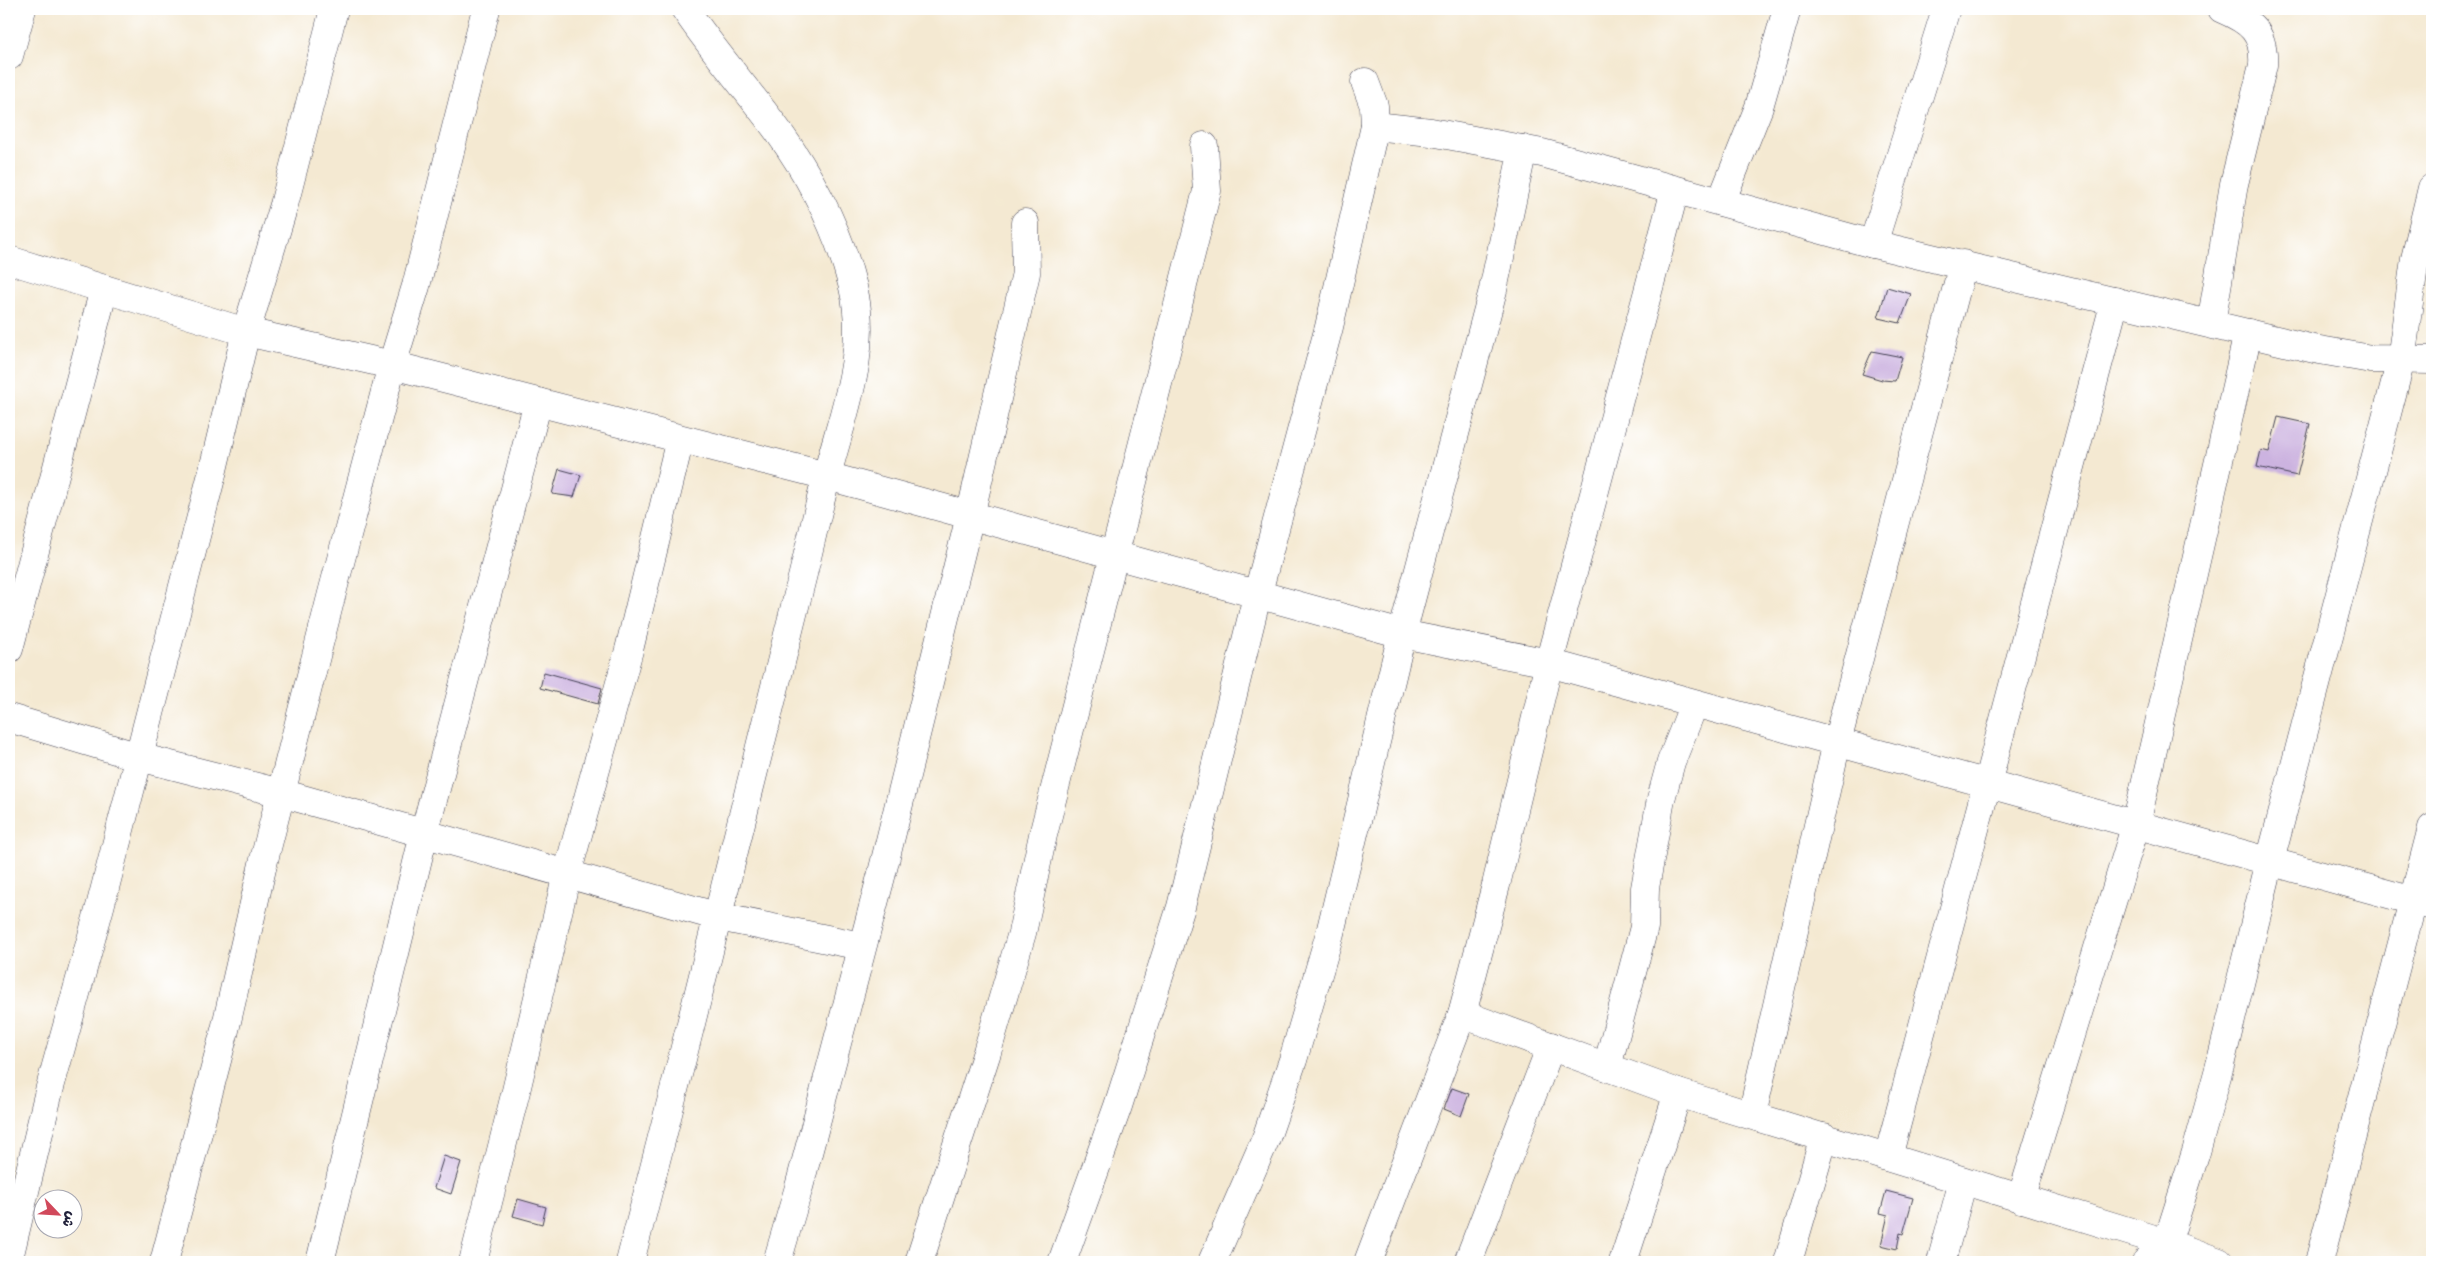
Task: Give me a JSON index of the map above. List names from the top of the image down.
{
  "north": "bottom right"
}
